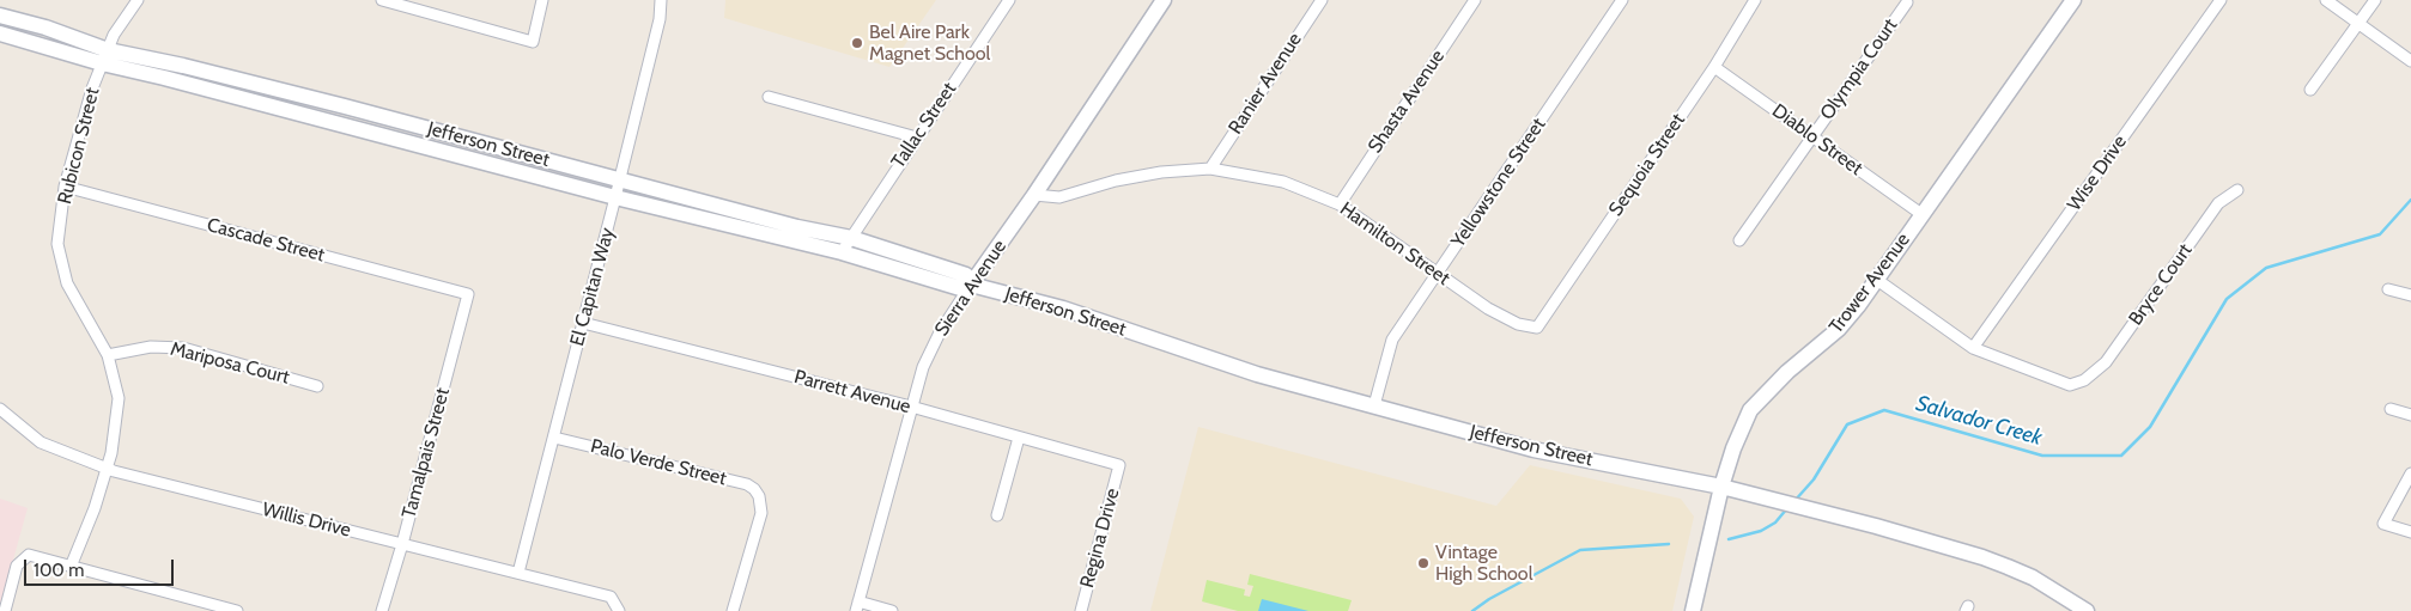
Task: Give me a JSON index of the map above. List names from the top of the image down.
{
  "streets": {
    "main road": ["Jefferson Street", "Trower Avenue", "Sierra Avenue"],
    "street": [
      "Olympia Court",
      "Ranier Avenue",
      "Shasta Avenue",
      "Tallac Street",
      "Diablo Street",
      "Rubicon Street",
      "Sequoia Street",
      "Wise Drive",
      "Yellowstone Street",
      "Cascade Street",
      "Hamilton Street",
      "Bryce Court",
      "El Capitan Way",
      "Mariposa Court",
      "Parrett Avenue",
      "Tamalpais Street",
      "Palo Verde Street",
      "Willis Drive",
      "Regina Drive"
    ]
  },
  "crossings": [
    ["Olympia Court", "Diablo Street"],
    ["Ranier Avenue", "Hamilton Street"],
    ["Shasta Avenue", "Hamilton Street"],
    ["Tallac Street", "Jefferson Street"],
    ["Diablo Street", "Sequoia Street"],
    ["Diablo Street", "Trower Avenue"],
    ["Jefferson Street", "Rubicon Street"],
    ["Jefferson Street", "Yellowstone Street"],
    ["Jefferson Street", "Trower Avenue"],
    ["Jefferson Street", "El Capitan Way"],
    ["Jefferson Street", "Sierra Avenue"],
    ["Rubicon Street", "Cascade Street"],
    ["Rubicon Street", "Mariposa Court"],
    ["Rubicon Street", "Willis Drive"],
    ["Sequoia Street", "Hamilton Street"],
    ["Wise Drive", "Bryce Court"],
    ["Yellowstone Street", "Hamilton Street"],
    ["Cascade Street", "Tamalpais Street"],
    ["Hamilton Street", "Sierra Avenue"],
    ["El Capitan Way", "Parrett Avenue"],
    ["El Capitan Way", "Palo Verde Street"],
    ["El Capitan Way", "Willis Drive"],
    ["Sierra Avenue", "Parrett Avenue"],
    ["Parrett Avenue", "Regina Drive"],
    ["Tamalpais Street", "Willis Drive"]
  ],
  "water": ["Salvador Creek"],
  "places": ["Bel Aire Park Magnet School", "Vintage High School"],
  "scale_bar": "100 m"
}
